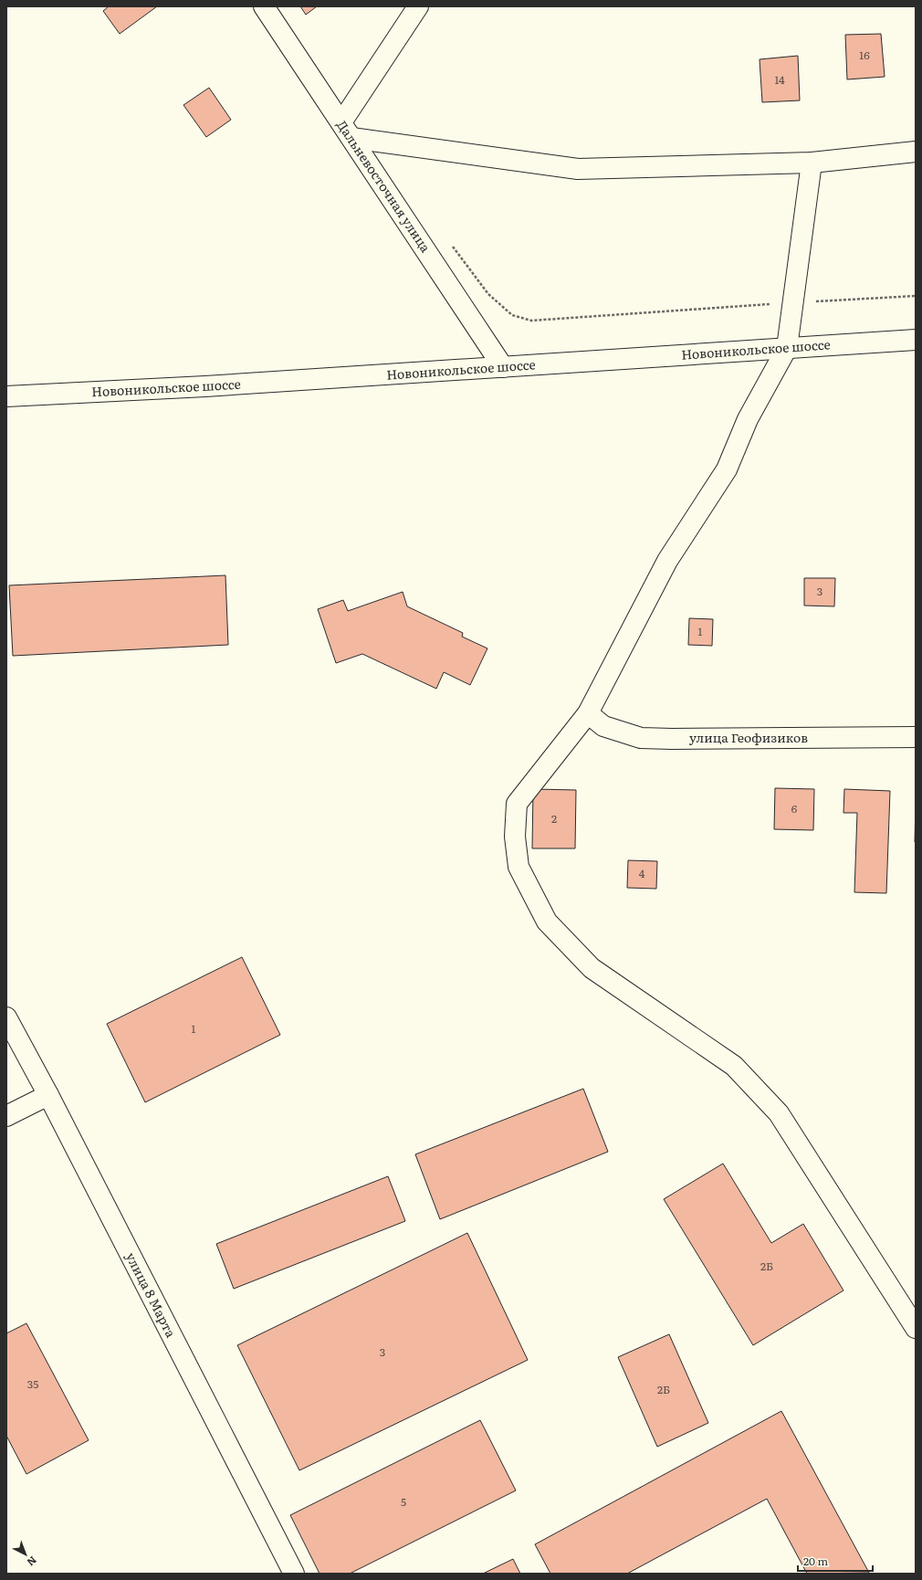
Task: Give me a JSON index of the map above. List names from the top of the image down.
{
  "streets": {
    "main road": [
      "Дальневосточная улица",
      "Новоникольское шоссе",
      "улица Геофизиков",
      "улица 8 Марта"
    ]
  },
  "crossings": [
    ["Дальневосточная улица", "Новоникольское шоссе"]
  ],
  "house_numbers": [
    "16",
    "14",
    "3",
    "1",
    "6",
    "2",
    "4",
    "1",
    "2Б",
    "3",
    "35",
    "2Б",
    "5"
  ],
  "scale_bar": "20 m",
  "north": "bottom right"
}
